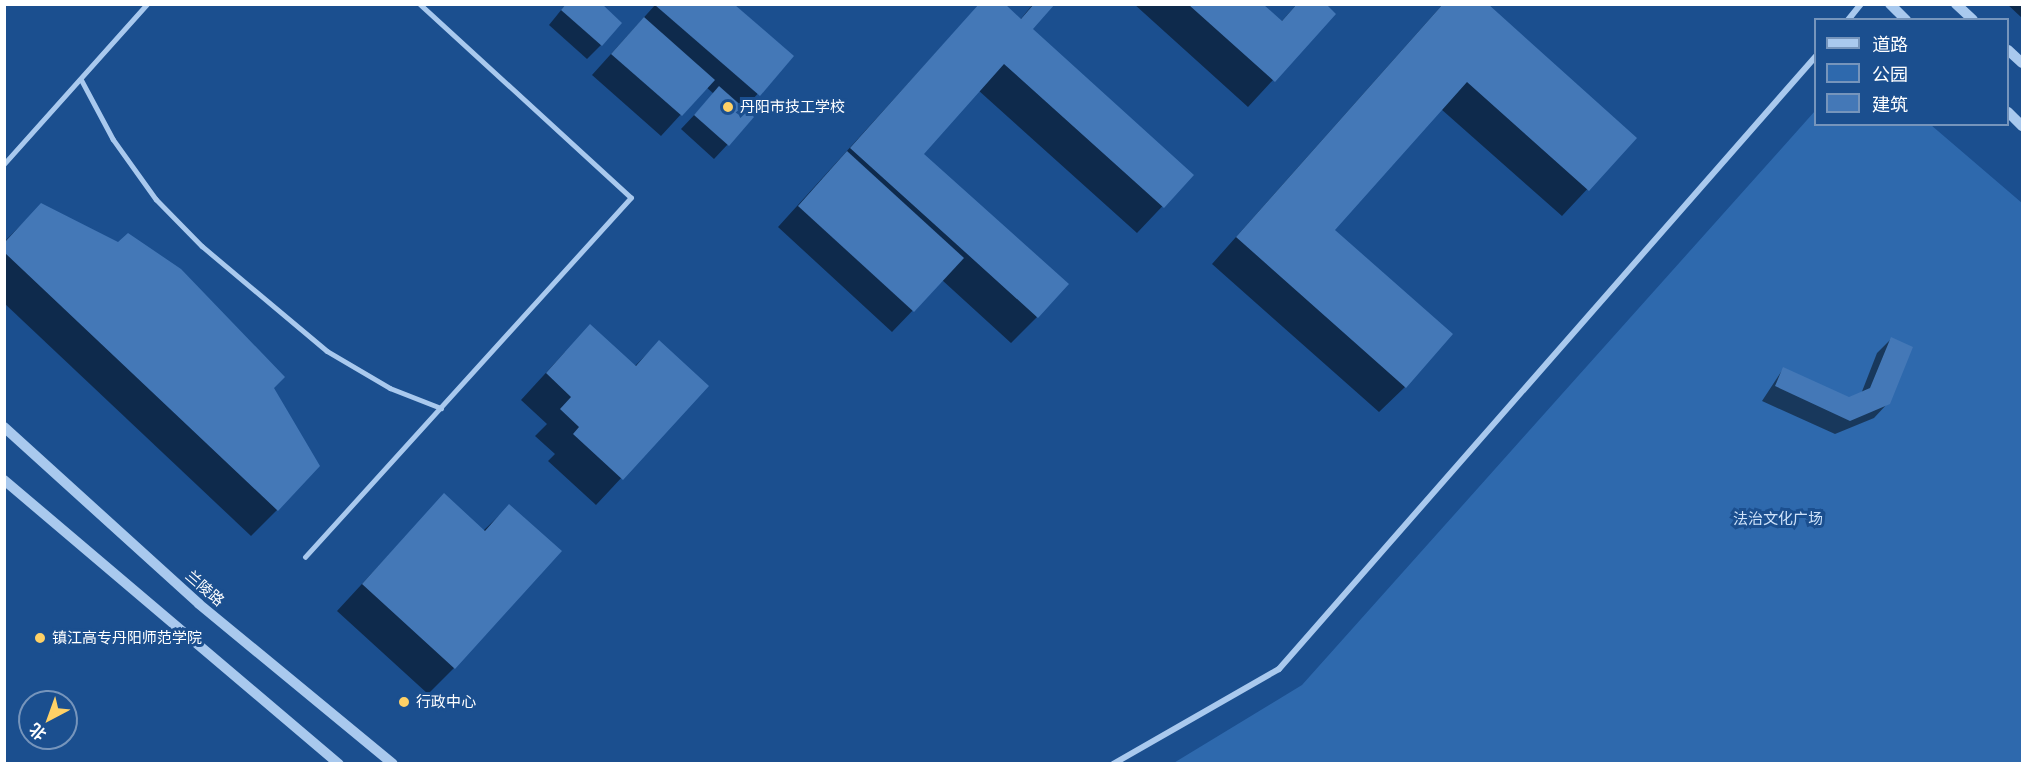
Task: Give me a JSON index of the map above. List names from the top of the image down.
{
  "streets": {
    "street": ["兰陵路"]
  },
  "parks": ["法治文化广场"],
  "places": ["丹阳市技工学校", "镇江高专丹阳师范学院", "行政中心"],
  "legend": ["道路", "公园", "建筑"],
  "north": "bottom left"
}
